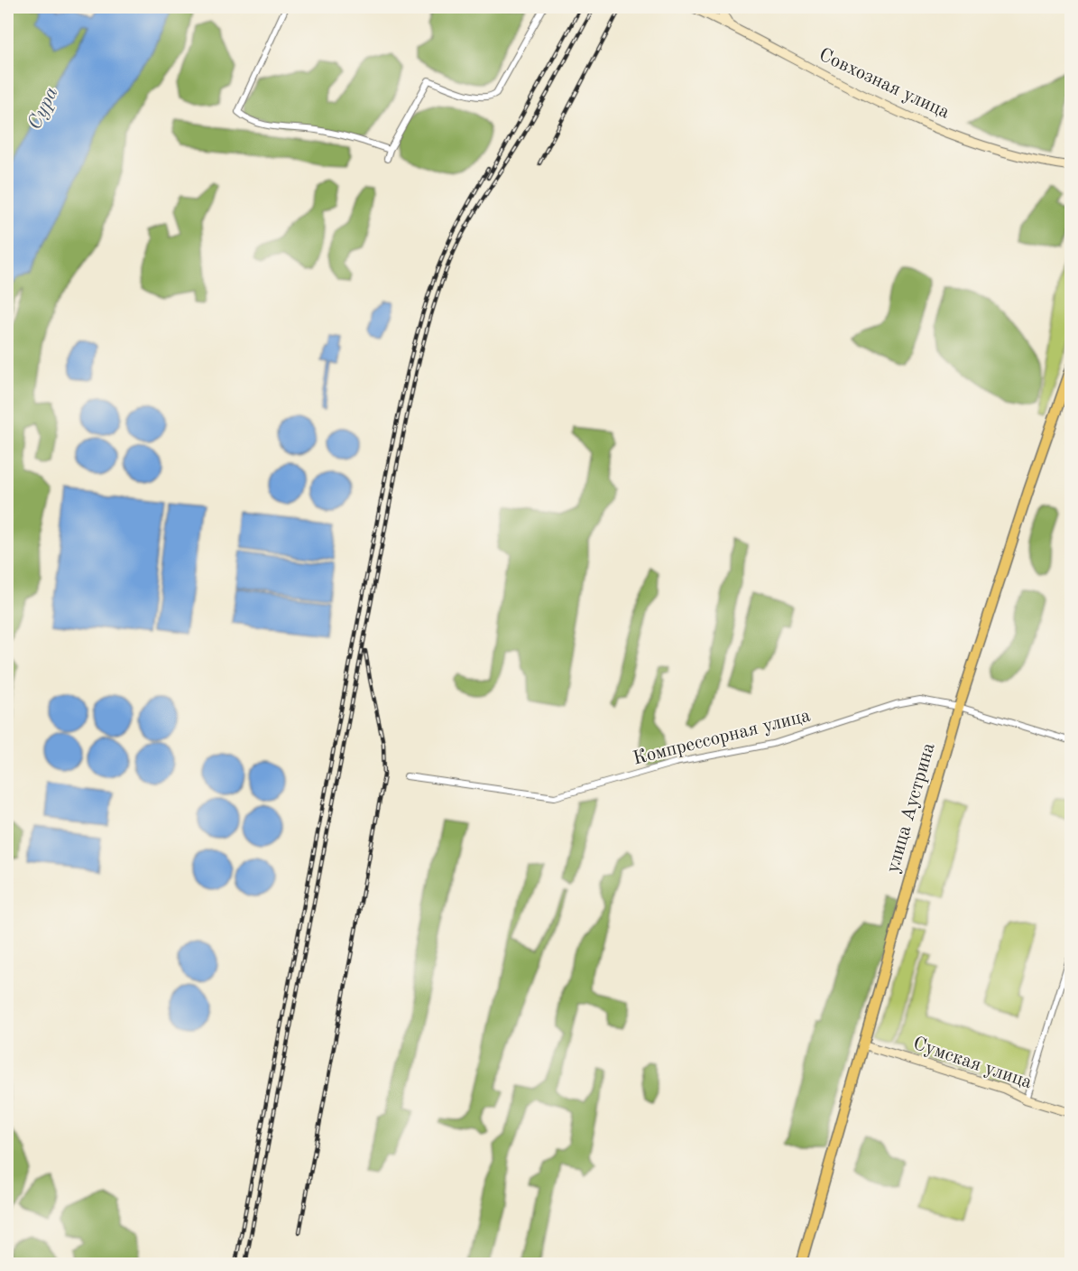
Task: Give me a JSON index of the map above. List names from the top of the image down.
{
  "streets": {
    "main road": ["Совхозная улица", "улица Аустрина", "Сумская улица"],
    "street": ["Компрессорная улица"]
  },
  "crossings": [
    ["Компрессорная улица", "улица Аустрина"],
    ["улица Аустрина", "Сумская улица"]
  ],
  "water": ["Сура"]
}
